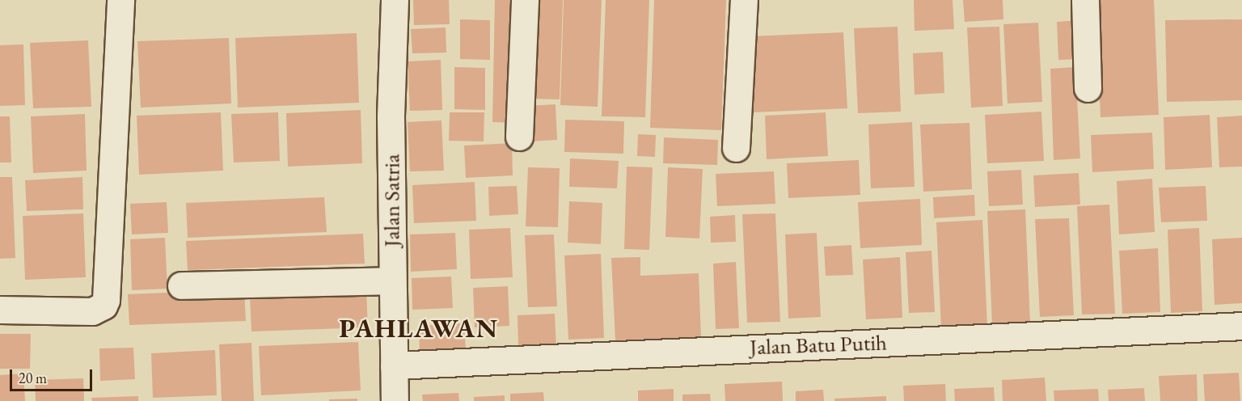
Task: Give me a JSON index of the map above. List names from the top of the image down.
{
  "streets": {
    "street": ["Jalan Satria", "Jalan Batu Putih"]
  },
  "crossings": [
    ["Jalan Satria", "Jalan Batu Putih"]
  ],
  "districts": ["PAHLAWAN"],
  "scale_bar": "20 m"
}
